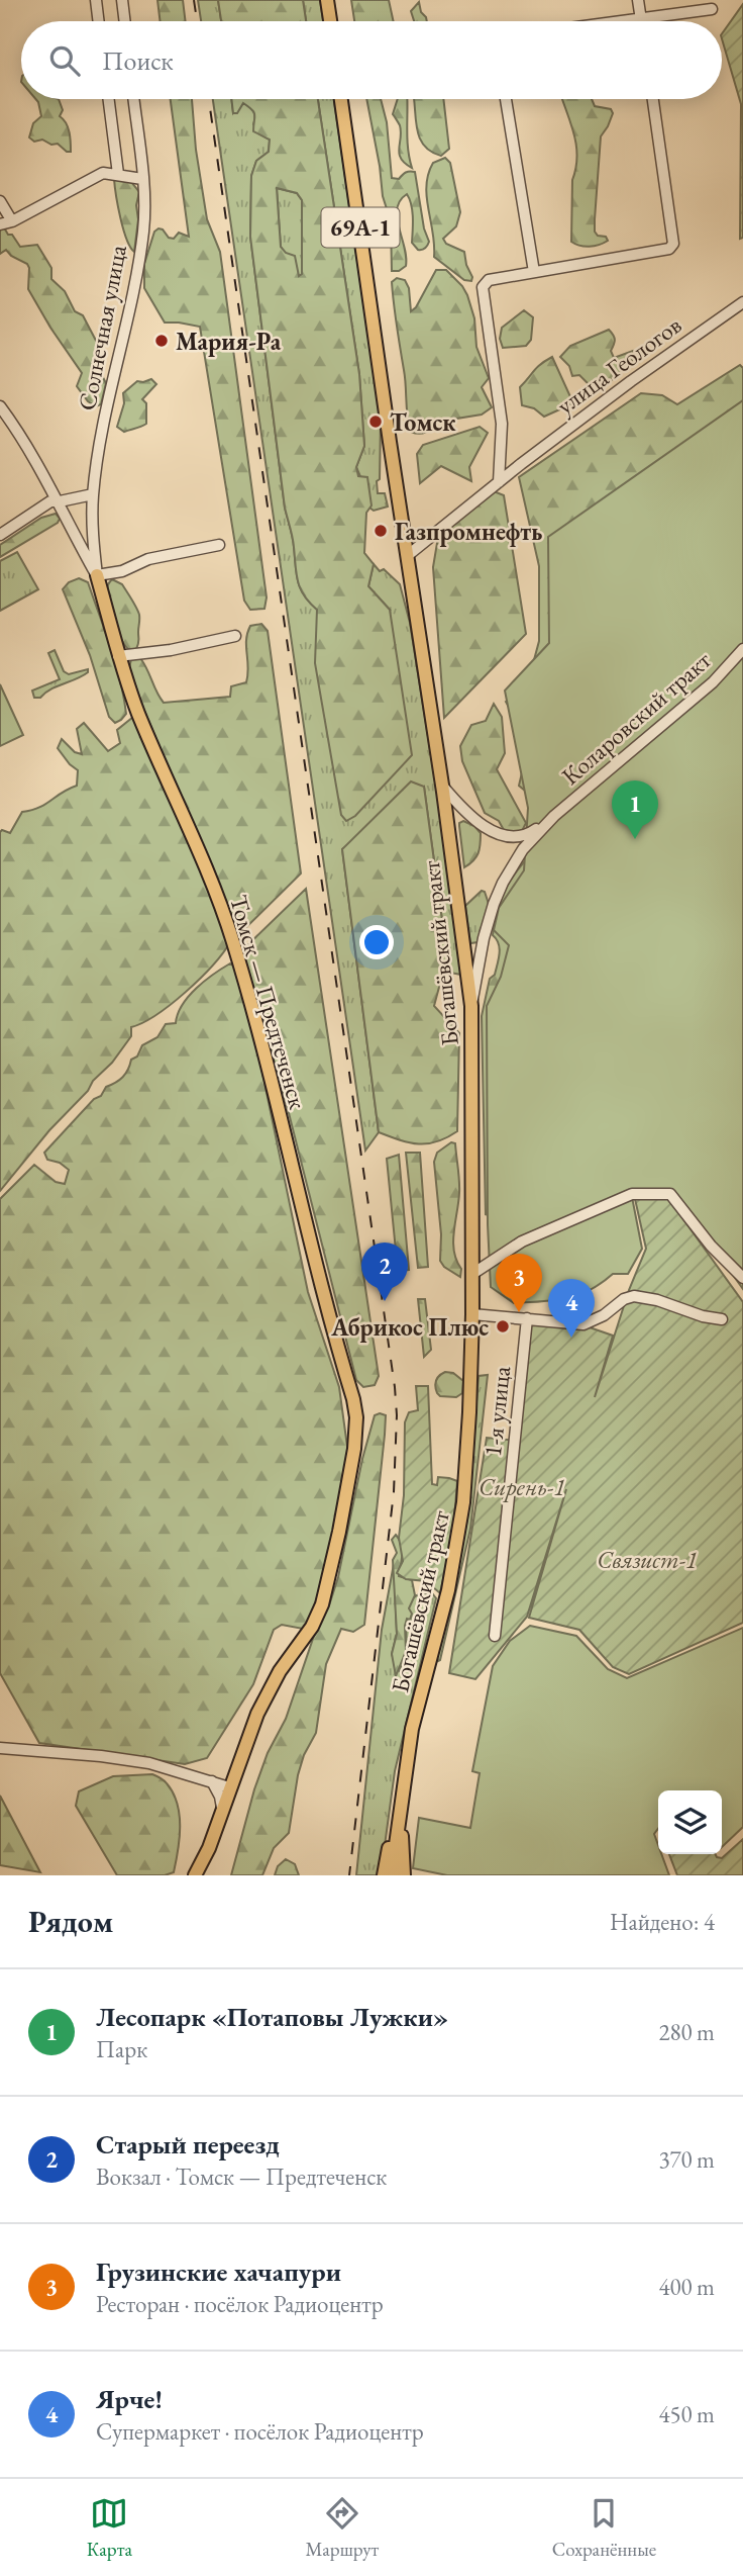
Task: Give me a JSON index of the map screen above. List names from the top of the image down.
{
  "streets": {
    "main road": ["69А-1", "Богашёвский тракт", "Томск — Предтеченск"],
    "street": [
      "Солнечная улица",
      "улица Геологов",
      "Коларовский тракт",
      "1-я улица"
    ]
  },
  "crossings": [
    ["Солнечная улица", "Томск — Предтеченск"],
    ["улица Геологов", "Богашёвский тракт"]
  ],
  "parks": ["Сирень-1", "Связист-1"],
  "places": [
    "Мария-Ра",
    "Томск",
    "Газпромнефть",
    "Абрикос Плюс"
  ],
  "page": {
    "search": "Поиск",
    "pins": [
      "1",
      "2",
      "3",
      "4"
    ],
    "heading": ["Рядом", "Найдено: 4"],
    "list": [
      {
        "mark": "1",
        "name": "Лесопарк «Потаповы Лужки»",
        "note": "Парк",
        "value": "280 m"
      },
      {
        "mark": "2",
        "name": "Старый переезд",
        "note": "Вокзал · Томск — Предтеченск",
        "value": "370 m"
      },
      {
        "mark": "3",
        "name": "Грузинские хачапури",
        "note": "Ресторан · посёлок Радиоцентр",
        "value": "400 m"
      },
      {
        "mark": "4",
        "name": "Ярче!",
        "note": "Супермаркет · посёлок Радиоцентр",
        "value": "450 m"
      }
    ],
    "nav": ["Карта", "Маршрут", "Сохранённые"]
  }
}
